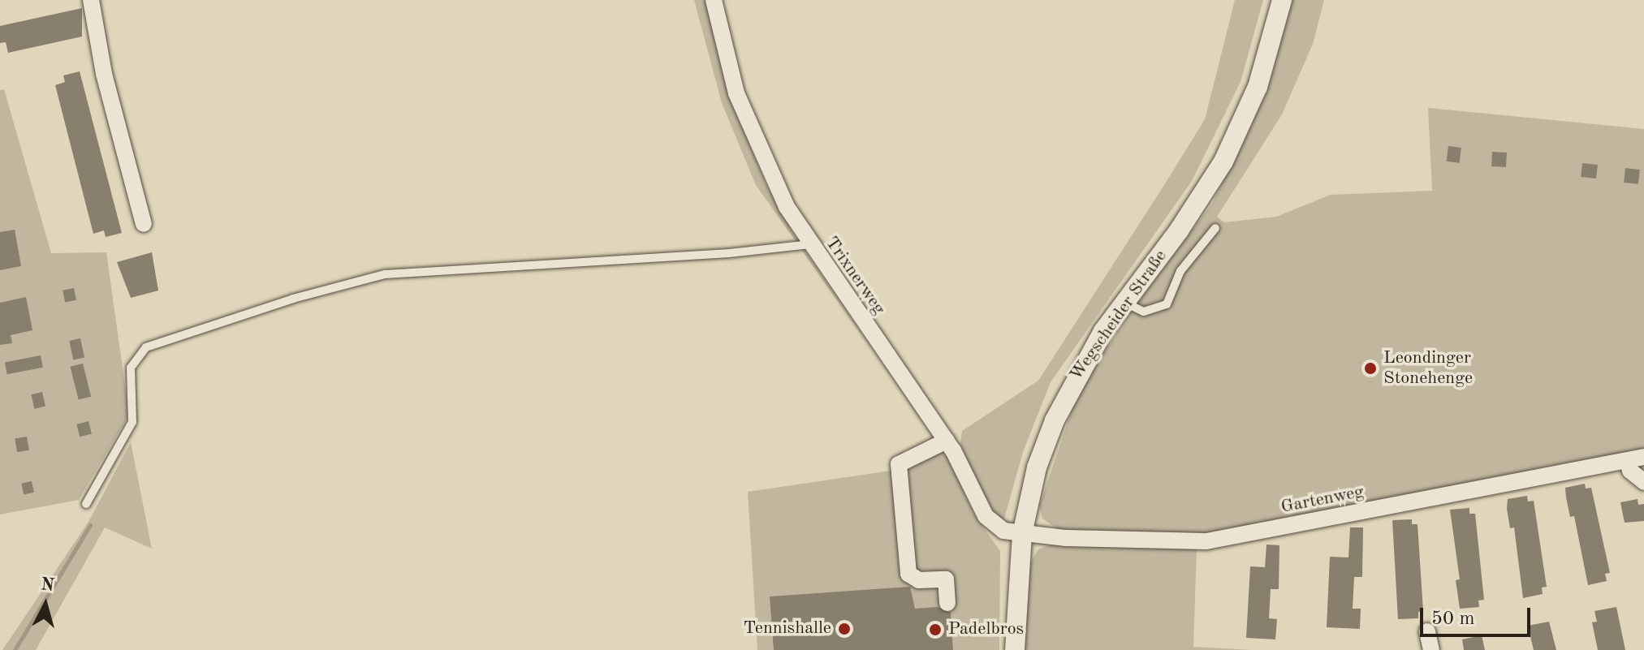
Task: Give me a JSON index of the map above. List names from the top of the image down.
{
  "streets": {
    "street": ["Trixnerweg", "Wegscheider Straße", "Gartenweg"]
  },
  "crossings": [
    ["Trixnerweg", "Wegscheider Straße"],
    ["Trixnerweg", "Gartenweg"],
    ["Wegscheider Straße", "Gartenweg"]
  ],
  "places": ["Leondinger Stonehenge", "Tennishalle", "Padelbros"],
  "scale_bar": "50 m",
  "north": "top"
}
